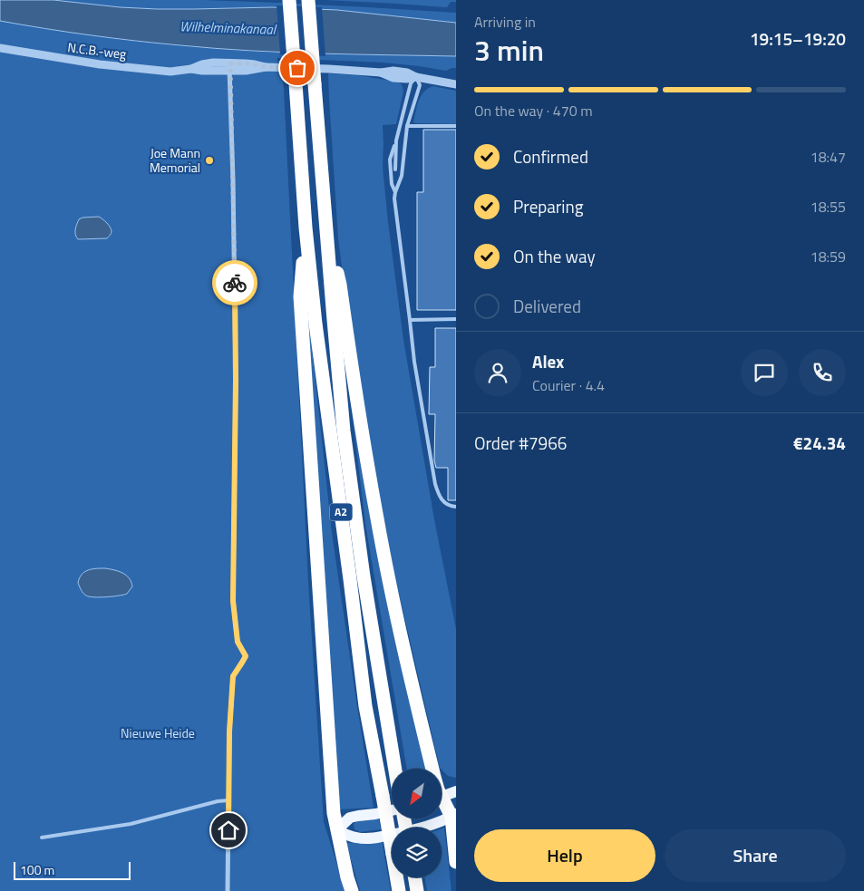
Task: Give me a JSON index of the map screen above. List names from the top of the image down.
{
  "streets": {
    "highway": ["A2"],
    "street": ["N.C.B.-weg"]
  },
  "water": ["Wilhelminakanaal"],
  "parks": ["Nieuwe Heide"],
  "places": ["Joe Mann Memorial"],
  "scale_bar": "100 m",
  "north": "bottom left",
  "page": {
    "heading": ["3 min", "Arriving in", "19:15–19:20"],
    "panel": [
      "Alex",
      "Courier · 4.4",
      "Order #7966",
      "€24.34"
    ],
    "bar": "On the way · 470 m",
    "list": [
      ["Confirmed", "18:47"],
      ["Preparing", "18:55"],
      ["On the way", "18:59"],
      "Delivered"
    ],
    "buttons": ["Help", "Share"],
    "scale": "100 m"
  }
}
